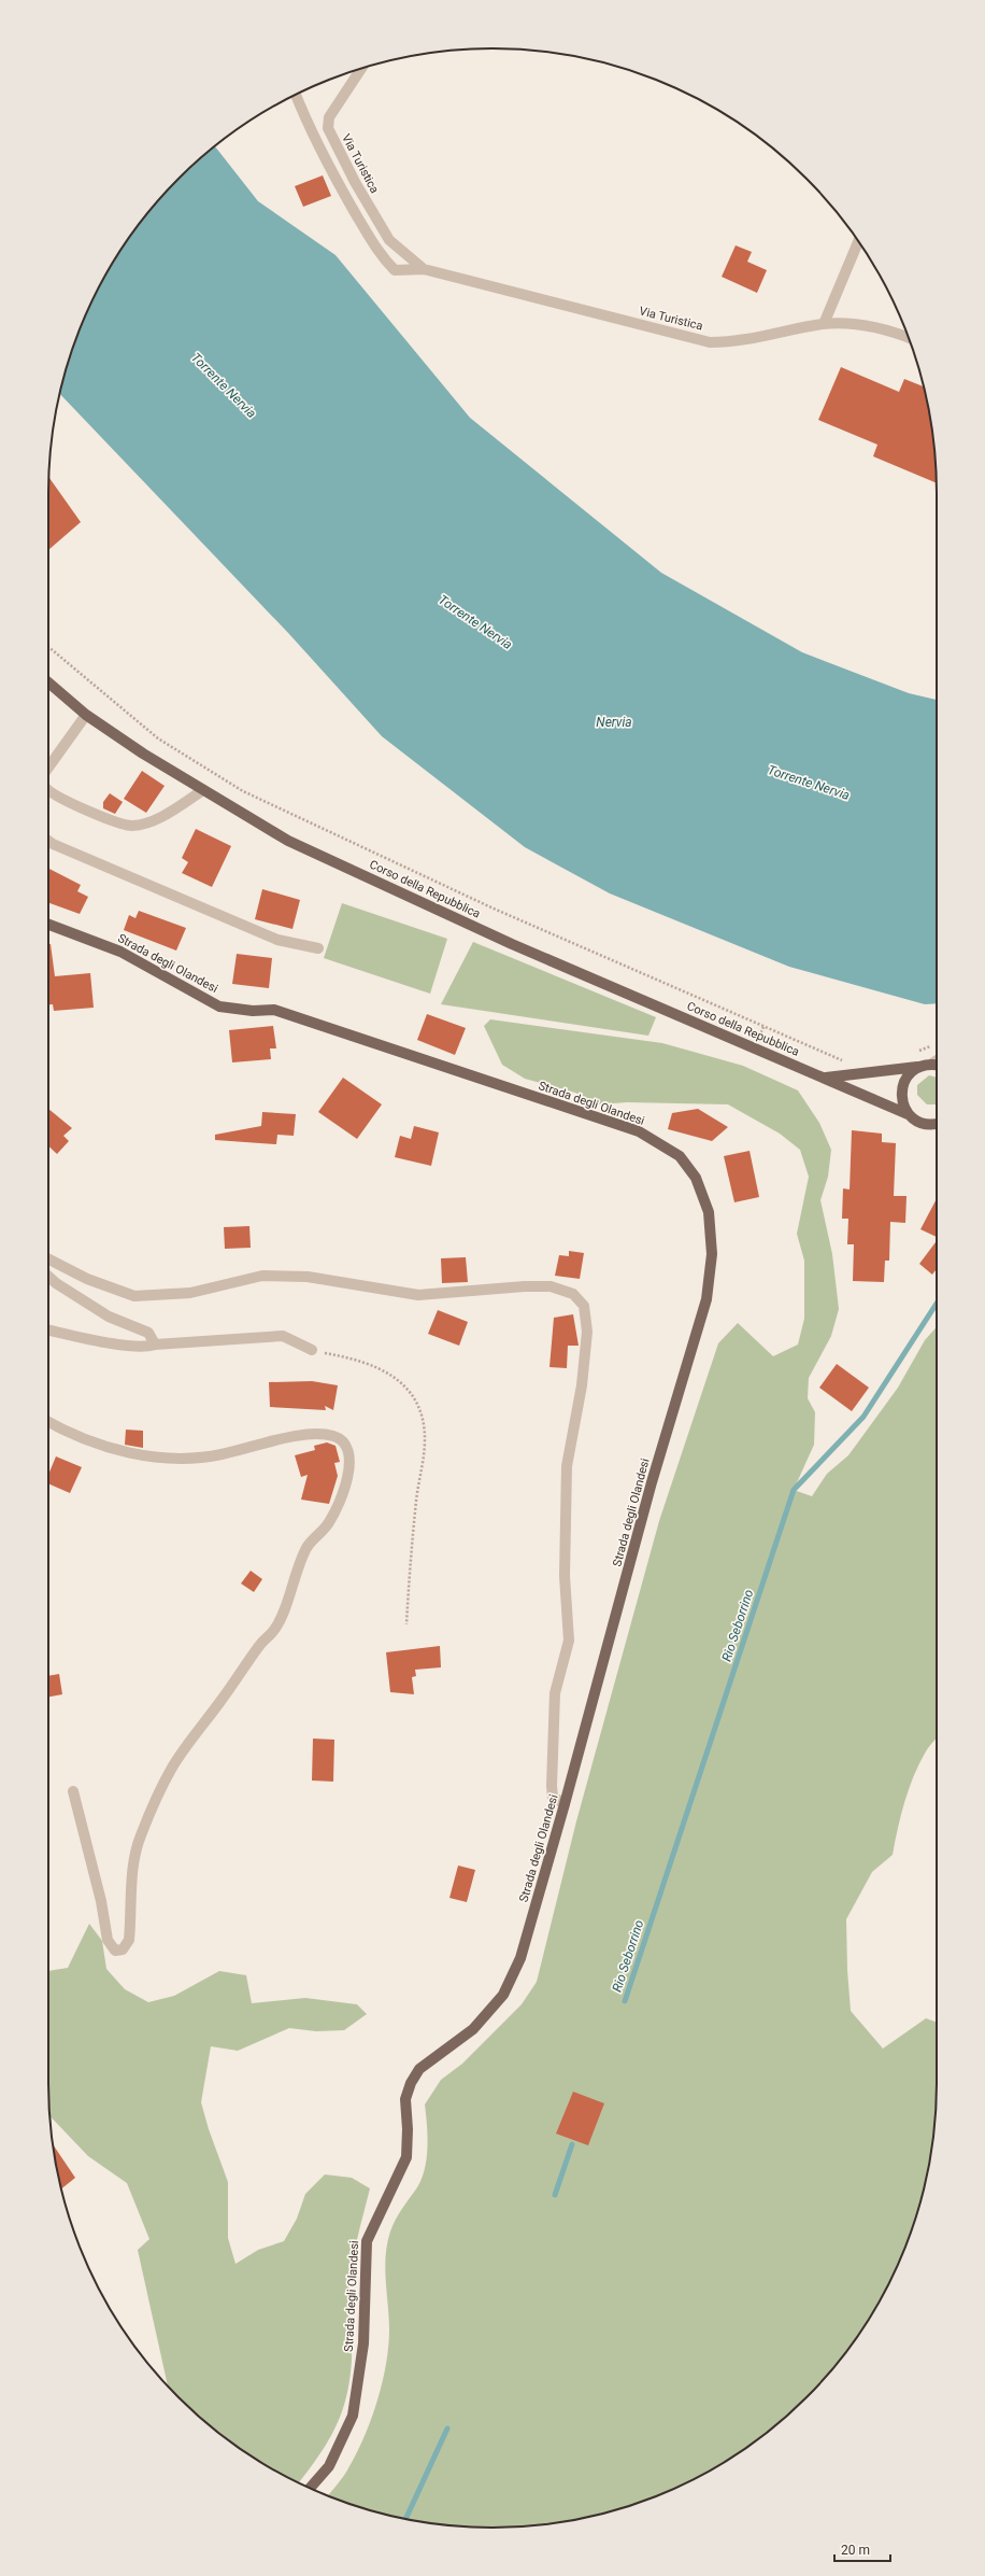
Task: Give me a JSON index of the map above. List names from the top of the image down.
{
  "streets": {
    "main road": ["Corso della Repubblica", "Strada degli Olandesi"],
    "street": ["Via Turistica"]
  },
  "water": ["Torrente Nervia", "Nervia", "Rio Seborrino"],
  "scale_bar": "20 m"
}
